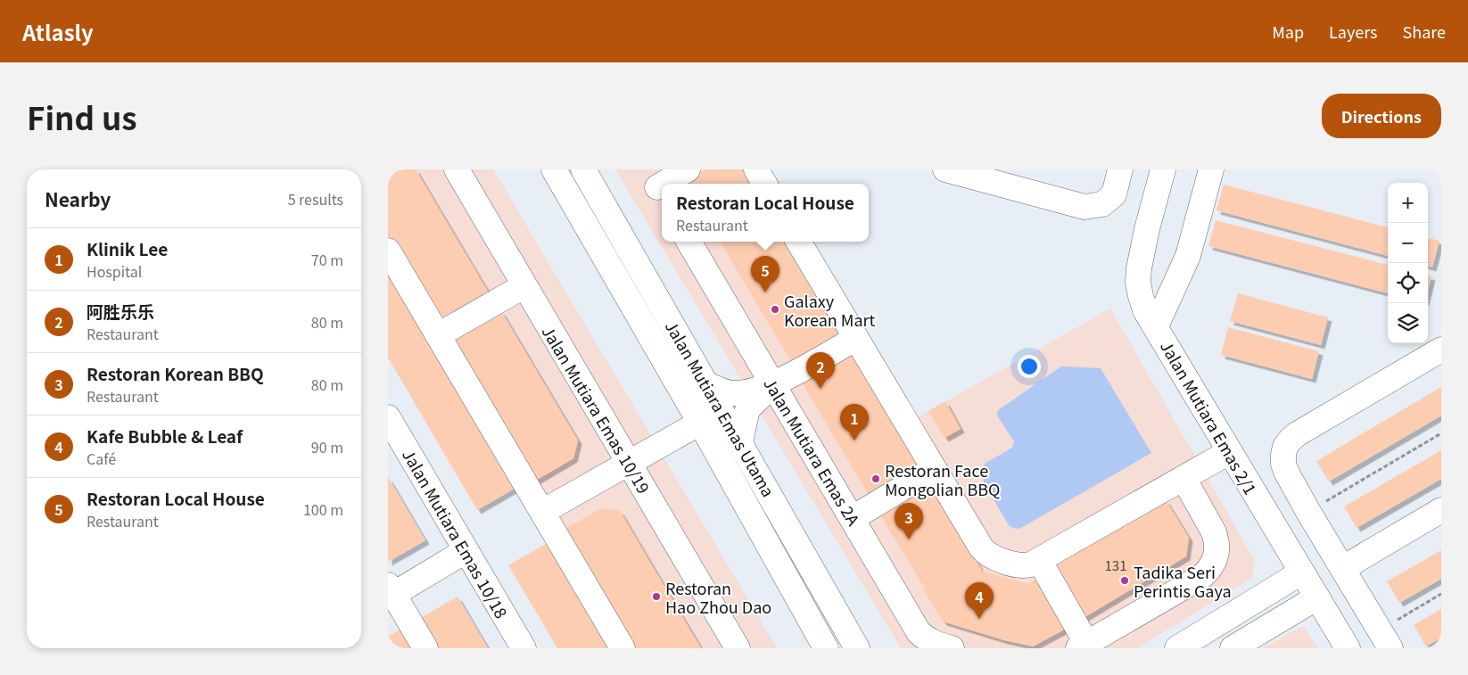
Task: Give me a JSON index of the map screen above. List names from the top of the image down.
{
  "streets": {
    "street": [
      "Jalan Mutiara Emas Utama",
      "Jalan Mutiara Emas 10/19",
      "Jalan Mutiara Emas 2/1",
      "Jalan Mutiara Emas 2A",
      "Jalan Mutiara Emas 10/18"
    ]
  },
  "places": [
    "Galaxy Korean Mart",
    "Restoran Face Mongolian BBQ",
    "Tadika Seri Perintis Gaya",
    "Restoran Hao Zhou Dao"
  ],
  "house_numbers": ["131"],
  "page": {
    "header": "Atlasly",
    "nav": ["Map", "Layers", "Share"],
    "title": "Find us",
    "buttons": "Directions",
    "heading": ["Nearby", "5 results"],
    "map_buttons": ["+", "−"],
    "popup": ["Restoran Local House", "Restaurant"],
    "list": [
      {
        "mark": "1",
        "name": "Klinik Lee",
        "note": "Hospital",
        "value": "70 m"
      },
      {
        "mark": "2",
        "name": "阿胜乐乐",
        "note": "Restaurant",
        "value": "80 m"
      },
      {
        "mark": "3",
        "name": "Restoran Korean BBQ",
        "note": "Restaurant",
        "value": "80 m"
      },
      {
        "mark": "4",
        "name": "Kafe Bubble & Leaf",
        "note": "Café",
        "value": "90 m"
      },
      {
        "mark": "5",
        "name": "Restoran Local House",
        "note": "Restaurant",
        "value": "100 m"
      }
    ],
    "pins": [
      "5",
      "2",
      "1",
      "3",
      "4"
    ]
  }
}
